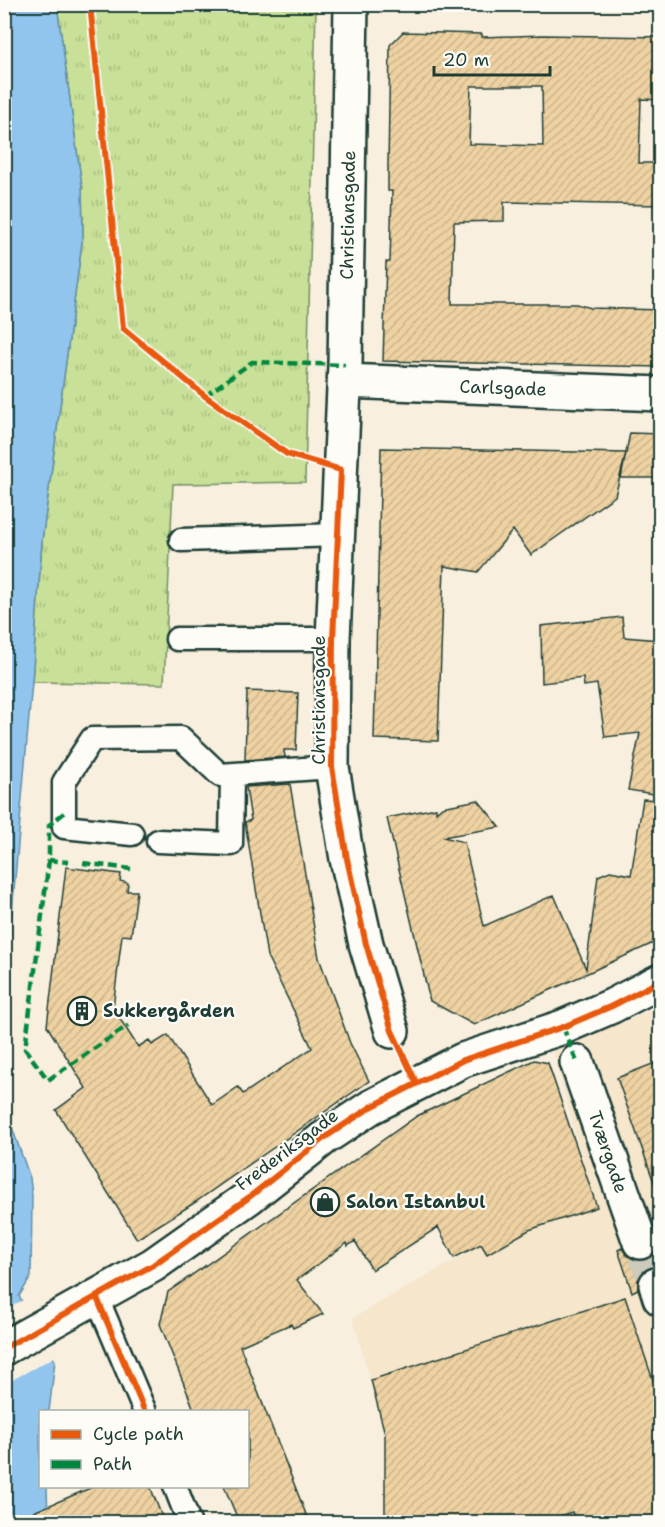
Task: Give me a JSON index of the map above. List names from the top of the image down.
{
  "streets": {
    "street": [
      "Christiansgade",
      "Carlsgade",
      "Frederiksgade",
      "Tværgade"
    ]
  },
  "crossings": [
    ["Christiansgade", "Carlsgade"]
  ],
  "places": {
    "building": ["Sukkergården"],
    "shop": ["Salon Istanbul"]
  },
  "legend": ["Cycle path", "Path"],
  "scale_bar": "20 m"
}
